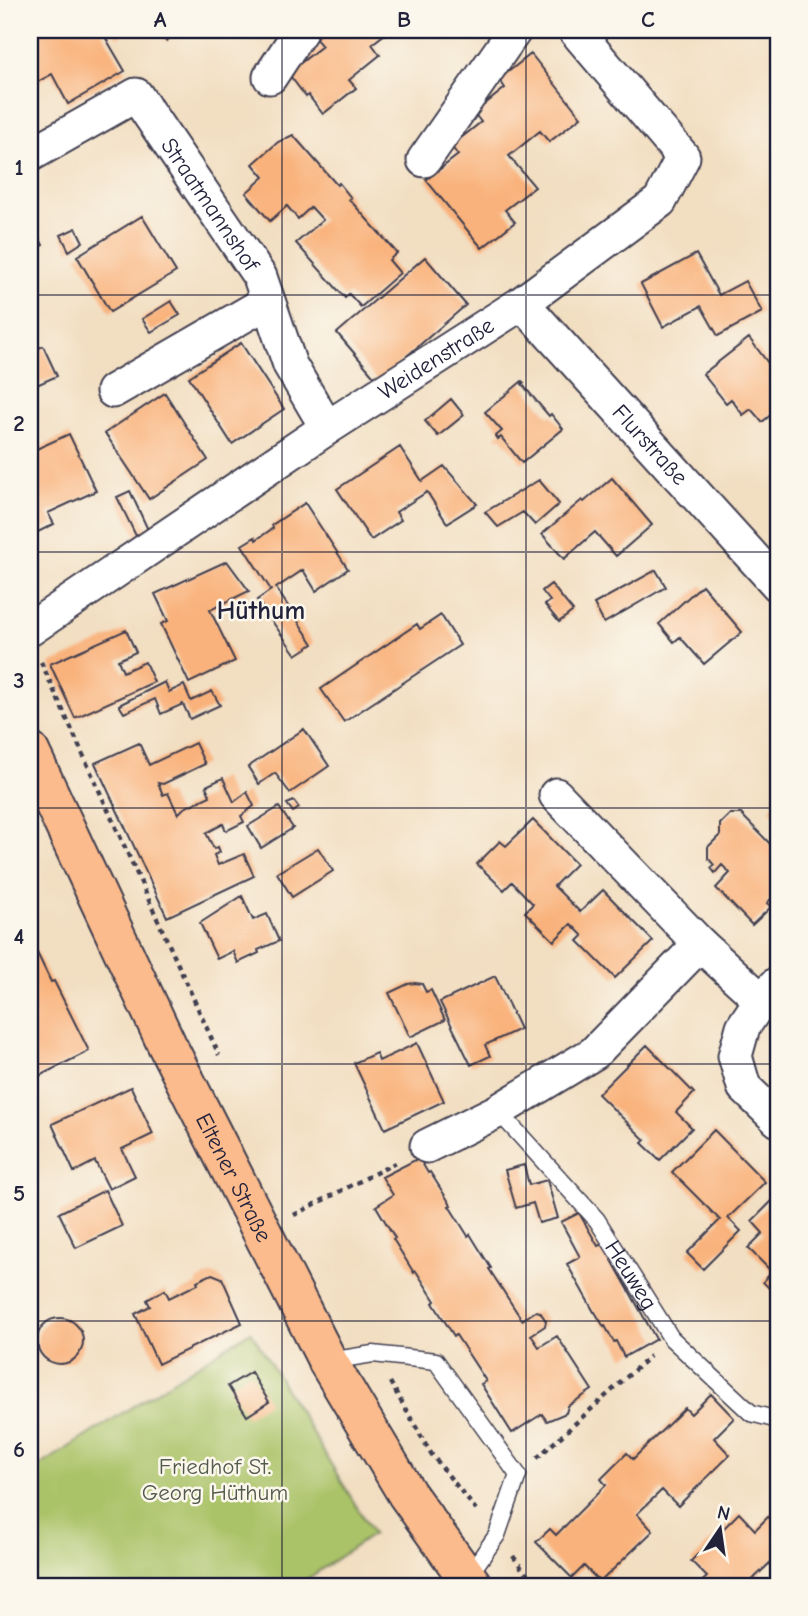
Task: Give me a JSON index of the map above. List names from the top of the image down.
{
  "streets": {
    "main road": ["Eltener Straße"],
    "street": ["Straatmannshof", "Weidenstraße", "Flurstraße"],
    "lane": ["Heuweg"]
  },
  "crossings": [
    ["Straatmannshof", "Weidenstraße"],
    ["Weidenstraße", "Flurstraße"]
  ],
  "districts": ["Hüthum"],
  "parks": ["Friedhof St. Georg Hüthum"],
  "north": "top",
  "grid": {
    "columns": ["A", "B", "C"],
    "rows": [
      "1",
      "2",
      "3",
      "4",
      "5",
      "6"
    ]
  }
}
